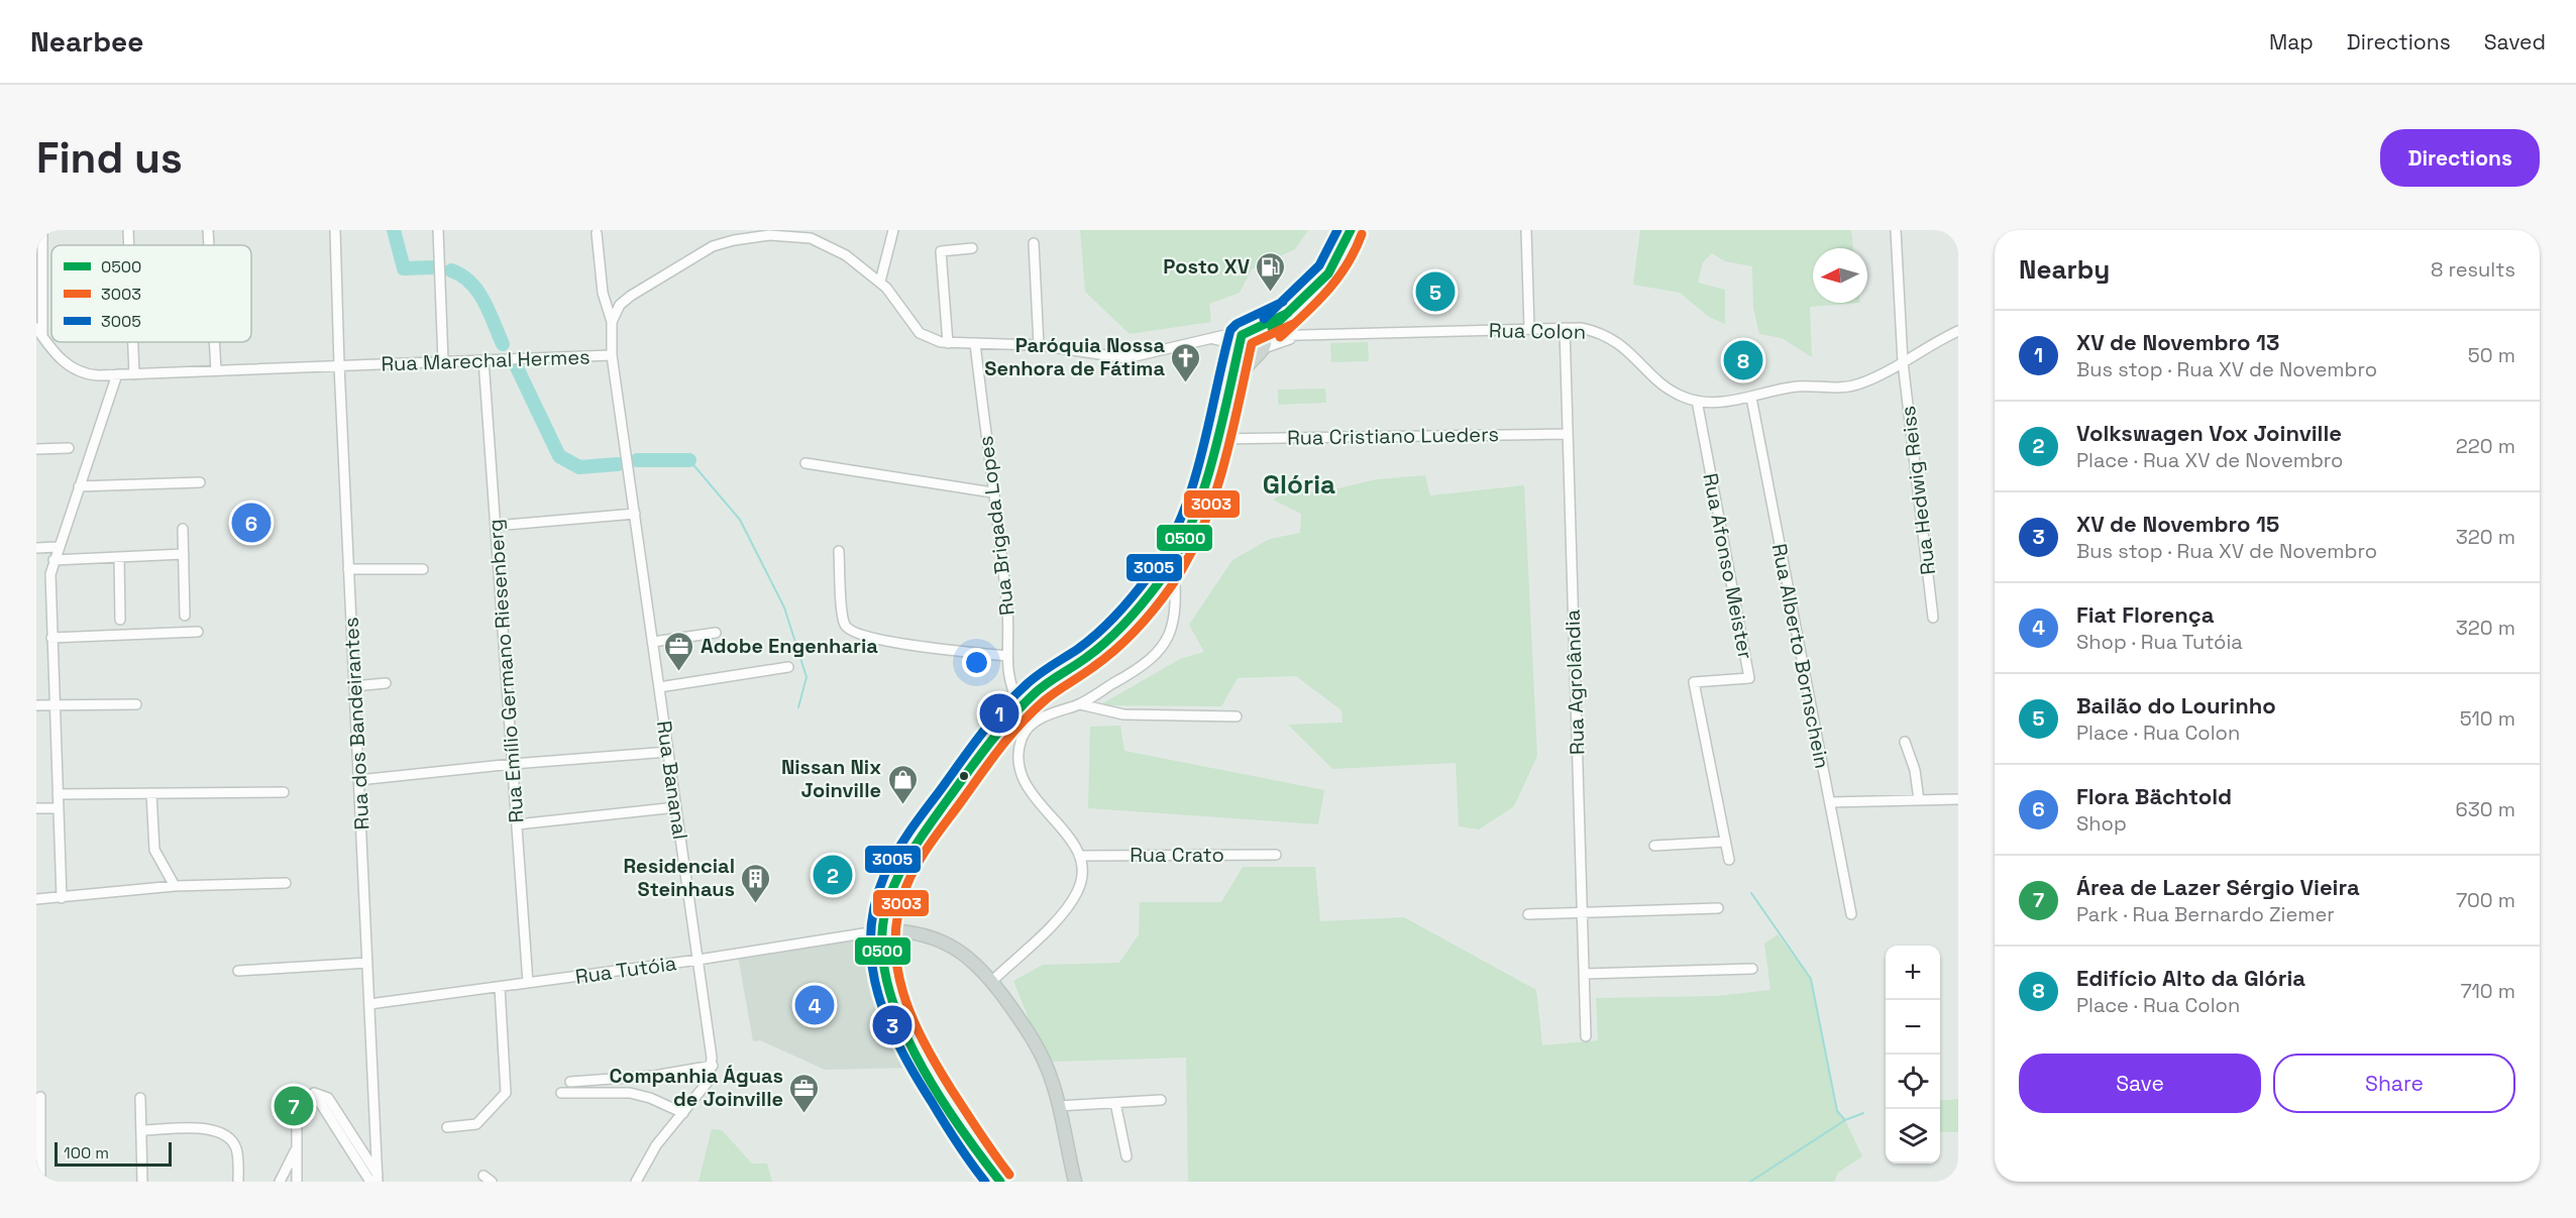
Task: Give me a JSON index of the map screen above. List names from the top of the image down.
{
  "streets": {
    "street": [
      "Rua Colon",
      "Rua Marechal Hermes",
      "Rua Cristiano Lueders",
      "Rua Hedwig Reiss",
      "Rua Brigada Lopes",
      "Rua Afonso Meister",
      "Rua Alberto Bornschein",
      "Rua Emílio Germano Riesenberg",
      "Rua Agrolândia",
      "Rua dos Bandeirantes",
      "Rua Bananal",
      "Rua Crato",
      "Rua Tutóia"
    ]
  },
  "crossings": [
    ["Rua Colon", "Rua Hedwig Reiss"],
    ["Rua Colon", "Rua Afonso Meister"],
    ["Rua Colon", "Rua Alberto Bornschein"],
    ["Rua Colon", "Rua Agrolândia"],
    ["Rua Marechal Hermes", "Rua Emílio Germano Riesenberg"],
    ["Rua Marechal Hermes", "Rua dos Bandeirantes"],
    ["Rua Marechal Hermes", "Rua Bananal"],
    ["Rua Cristiano Lueders", "Rua Agrolândia"],
    ["Rua Emílio Germano Riesenberg", "Rua Tutóia"],
    ["Rua dos Bandeirantes", "Rua Tutóia"],
    ["Rua Bananal", "Rua Tutóia"]
  ],
  "districts": ["Glória"],
  "places": {
    "fuel station": ["Posto XV"],
    "church": ["Paróquia Nossa Senhora de Fátima"],
    "office": ["Adobe Engenharia", "Companhia Águas de Joinville"],
    "shop": ["Nissan Nix Joinville"],
    "building": ["Residencial Steinhaus"]
  },
  "lines": ["transit line 0500", "transit line 3005", "transit line 3003"],
  "legend": ["0500", "3003", "3005"],
  "scale_bar": "100 m",
  "north": "left",
  "page": {
    "header": "Nearbee",
    "nav": ["Map", "Directions", "Saved"],
    "buttons": [
      "Directions",
      ["Save", "Share"]
    ],
    "title": "Find us",
    "heading": ["Nearby", "8 results"],
    "pins": [
      "5",
      "8",
      "6",
      "1",
      "2",
      "4",
      "3",
      "7"
    ],
    "list": [
      {
        "mark": "1",
        "name": "XV de Novembro 13",
        "note": "Bus stop · Rua XV de Novembro",
        "value": "50 m"
      },
      {
        "mark": "2",
        "name": "Volkswagen Vox Joinville",
        "note": "Place · Rua XV de Novembro",
        "value": "220 m"
      },
      {
        "mark": "3",
        "name": "XV de Novembro 15",
        "note": "Bus stop · Rua XV de Novembro",
        "value": "320 m"
      },
      {
        "mark": "4",
        "name": "Fiat Florença",
        "note": "Shop · Rua Tutóia",
        "value": "320 m"
      },
      {
        "mark": "5",
        "name": "Bailão do Lourinho",
        "note": "Place · Rua Colon",
        "value": "510 m"
      },
      {
        "mark": "6",
        "name": "Flora Bächtold",
        "note": "Shop",
        "value": "630 m"
      },
      {
        "mark": "7",
        "name": "Área de Lazer Sérgio Vieira",
        "note": "Park · Rua Bernardo Ziemer",
        "value": "700 m"
      },
      {
        "mark": "8",
        "name": "Edifício Alto da Glória",
        "note": "Place · Rua Colon",
        "value": "710 m"
      }
    ],
    "map_buttons": ["+", "−"],
    "scale": "100 m"
  }
}
